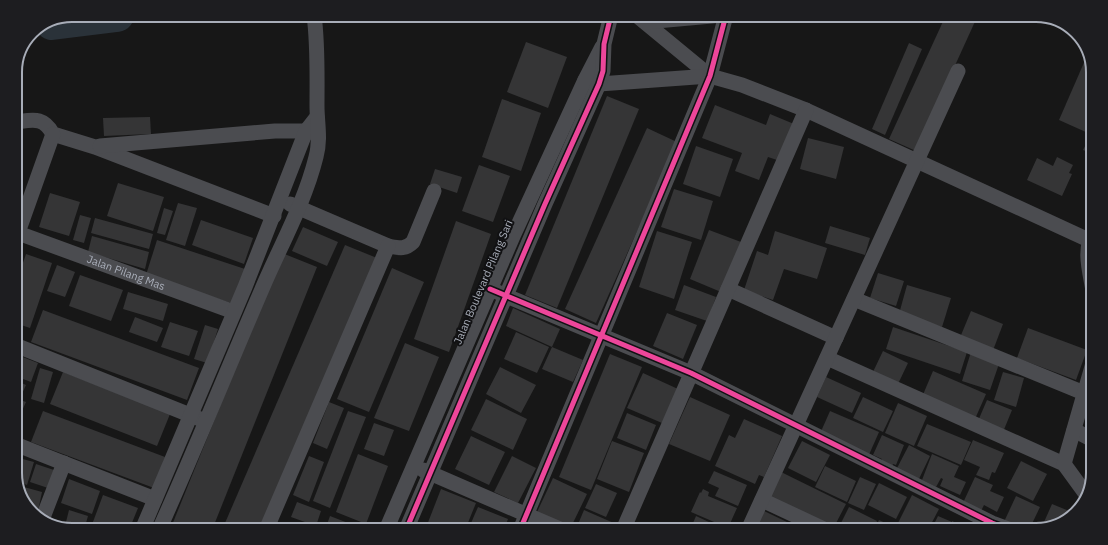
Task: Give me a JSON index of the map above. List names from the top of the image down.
{
  "streets": {
    "street": ["Jalan Pilang Mas", "Jalan Boulevard Pilang Sari"]
  }
}
